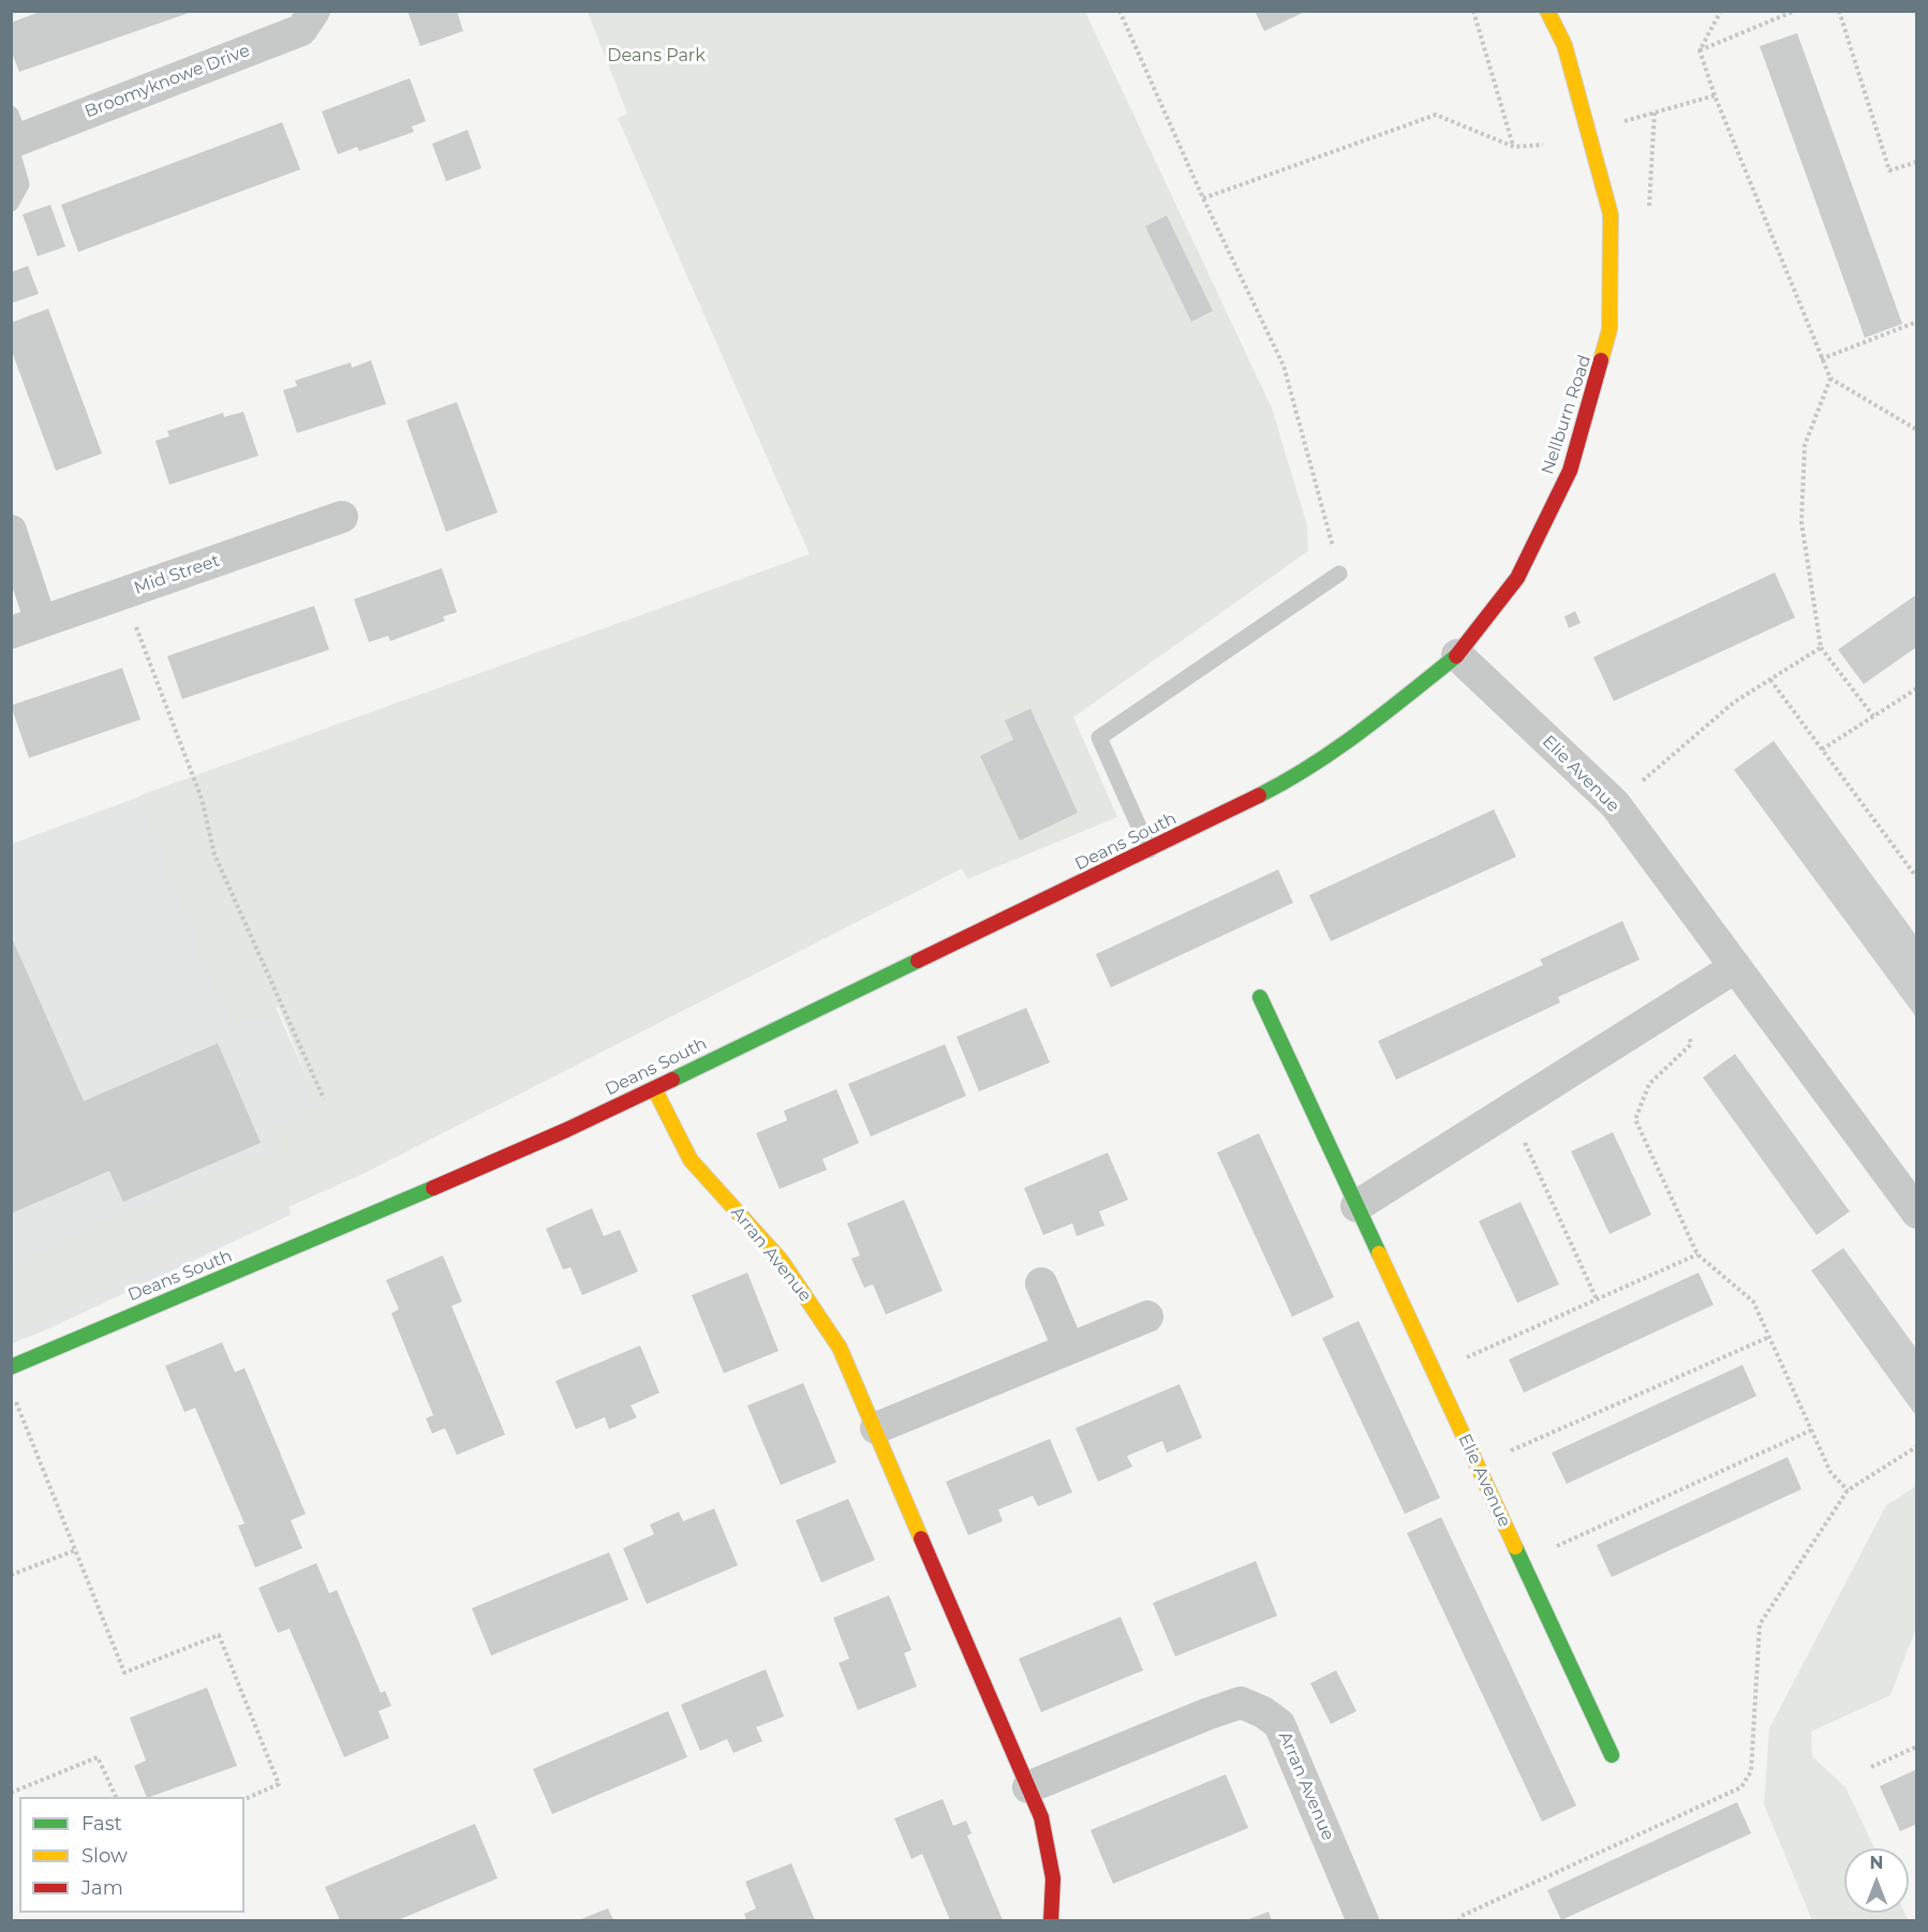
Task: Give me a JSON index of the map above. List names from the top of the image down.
{
  "streets": {
    "street": [
      "Broomyknowe Drive",
      "Nellburn Road",
      "Mid Street",
      "Elie Avenue",
      "Deans South",
      "Arran Avenue"
    ]
  },
  "crossings": [
    ["Nellburn Road", "Elie Avenue"],
    ["Nellburn Road", "Deans South"],
    ["Deans South", "Arran Avenue"]
  ],
  "parks": ["Deans Park"],
  "legend": ["Fast", "Slow", "Jam"],
  "north": "top"
}
